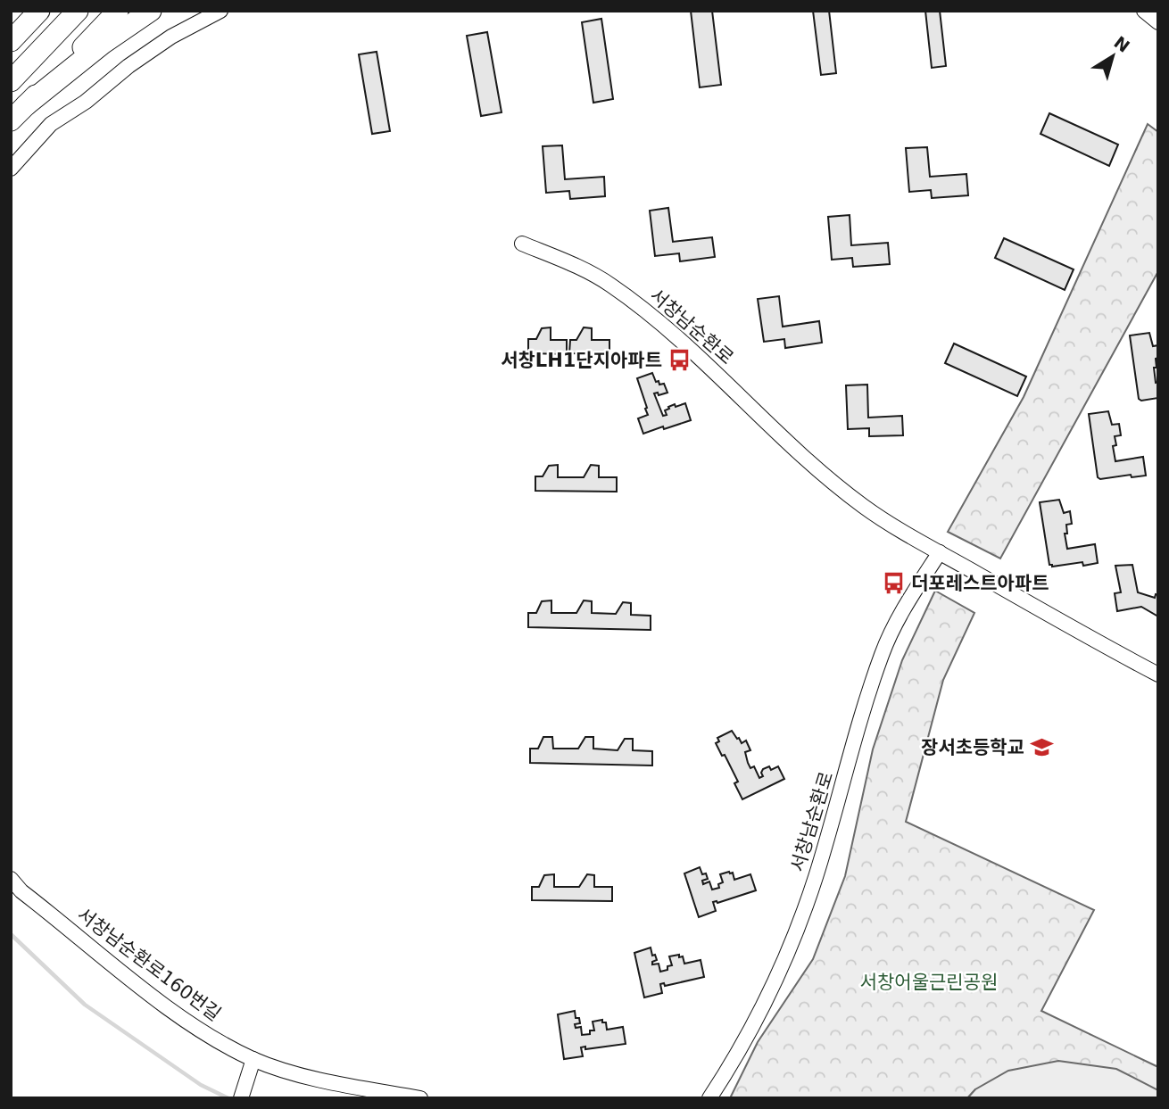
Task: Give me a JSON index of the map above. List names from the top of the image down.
{
  "streets": {
    "street": ["서창남순환로", "서창남순환로160번길"]
  },
  "parks": ["서창어울근린공원"],
  "places": {
    "bus stop": ["서창LH1단지아파트", "더포레스트아파트"],
    "school or university": ["장서초등학교"]
  },
  "north": "top right"
}
